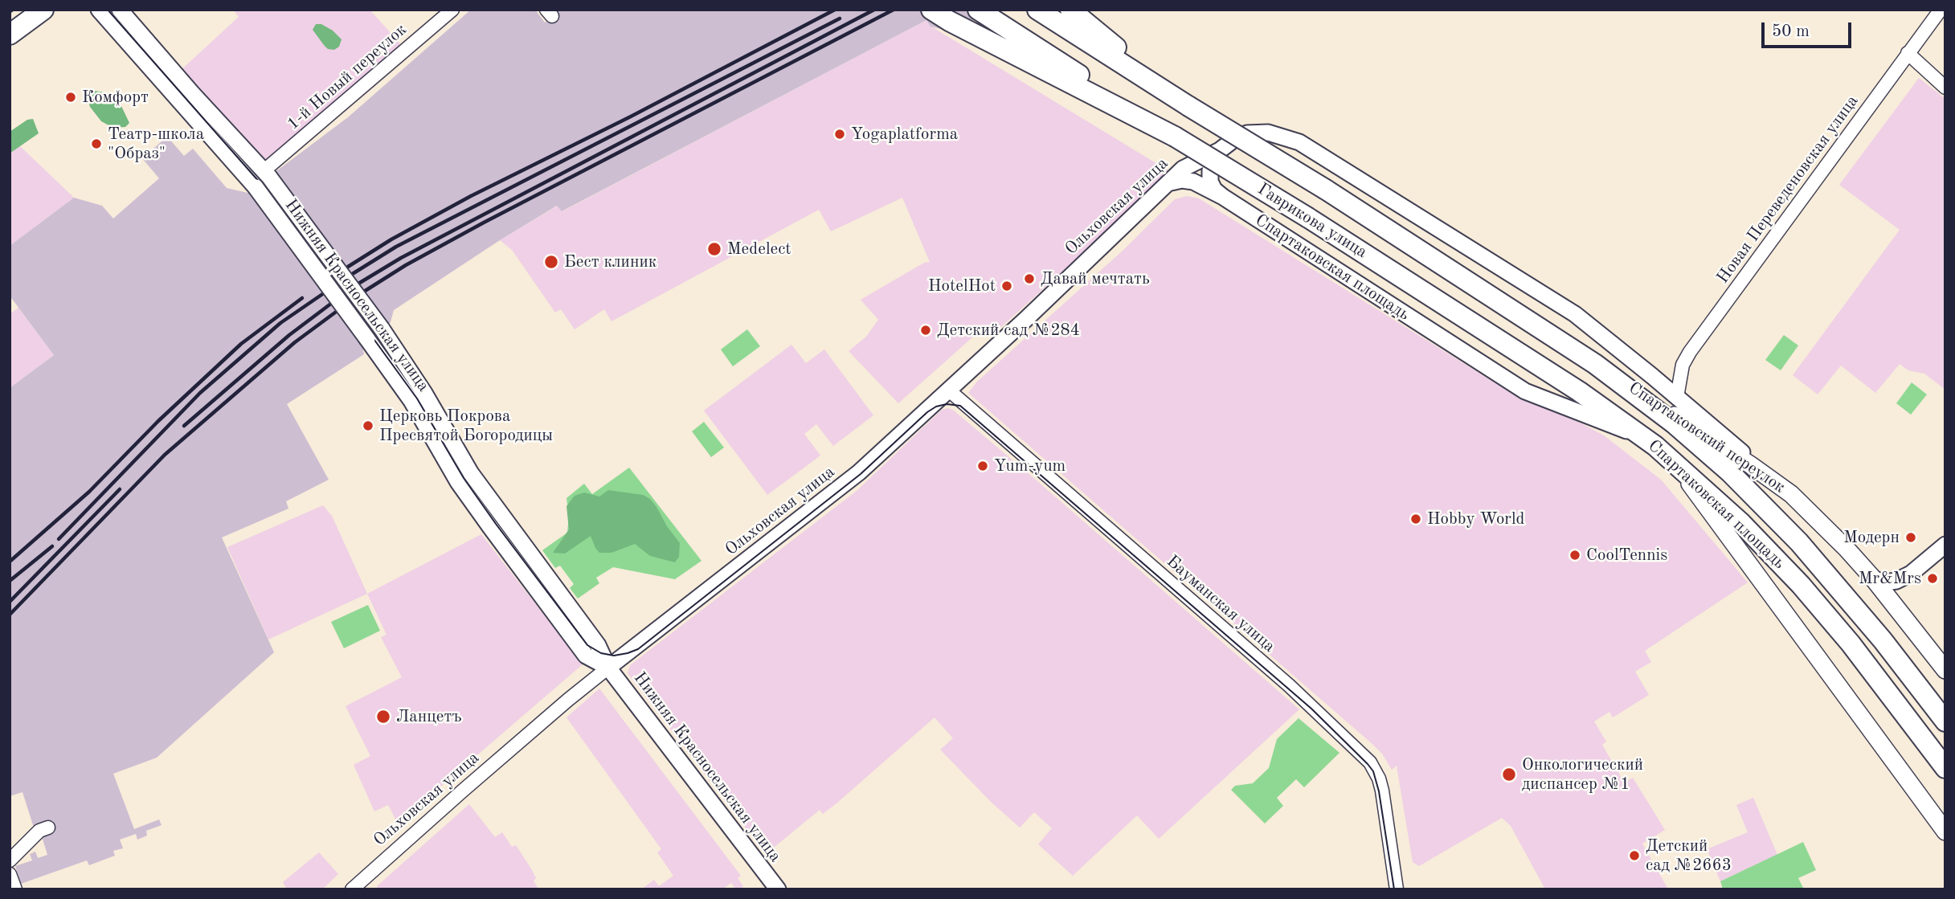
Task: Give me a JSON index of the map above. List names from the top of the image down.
{
  "streets": {
    "main road": ["Гаврикова улица", "Спартаковская площадь", "Спартаковский переулок"],
    "street": [
      "1-й Новый переулок",
      "Новая Переведеновская улица",
      "Ольховская улица",
      "Нижняя Красносельская улица",
      "Бауманская улица"
    ]
  },
  "crossings": [
    ["1-й Новый переулок", "Нижняя Красносельская улица"],
    ["Ольховская улица", "Спартаковская площадь"],
    ["Ольховская улица", "Нижняя Красносельская улица"],
    ["Ольховская улица", "Бауманская улица"],
    ["Гаврикова улица", "Спартаковская площадь"],
    ["Гаврикова улица", "Спартаковский переулок"]
  ],
  "places": [
    "Комфорт",
    "Yogaplatforma",
    "Театр-школа \"Образ\"",
    "Medelect",
    "Бест клиник",
    "Давай мечтать",
    "HotelHot",
    "Детский сад №284",
    "Церковь Покрова Пресвятой Богородицы",
    "Yum-yum",
    "Hobby World",
    "Модерн",
    "CoolTennis",
    "Mr&Mrs",
    "Ланцетъ",
    "Онкологический диспансер №1",
    "Детский сад №2663"
  ],
  "scale_bar": "50 m"
}
